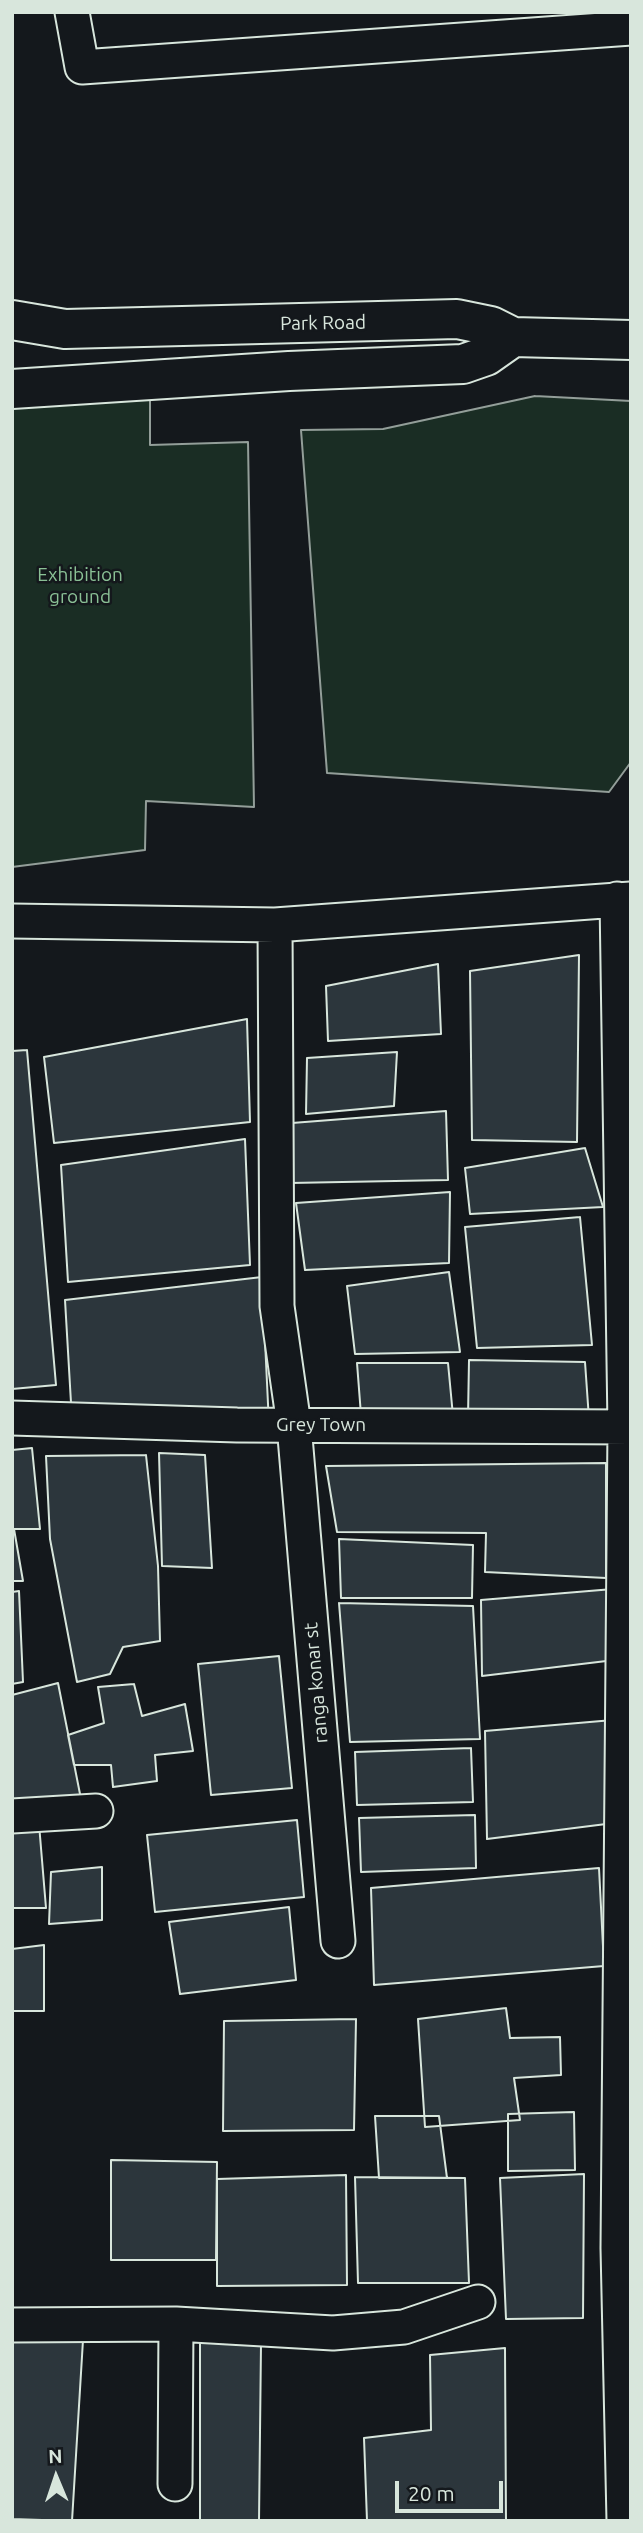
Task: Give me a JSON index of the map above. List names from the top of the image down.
{
  "streets": {
    "main road": ["Park Road"],
    "street": ["Grey Town", "ranga konar st"]
  },
  "crossings": [
    ["Grey Town", "ranga konar st"]
  ],
  "parks": ["Exhibition ground"],
  "scale_bar": "20 m",
  "north": "top"
}
